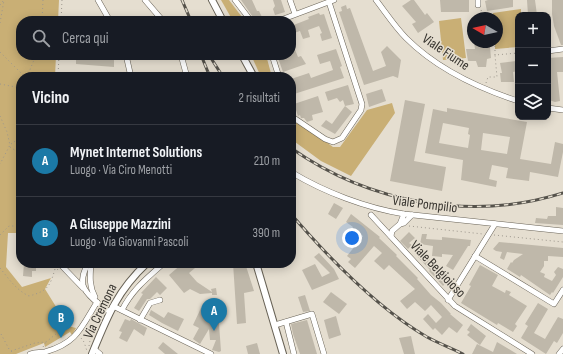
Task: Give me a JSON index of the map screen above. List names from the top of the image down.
{
  "streets": {
    "main road": ["Via Cremona"],
    "street": ["Viale Fiume", "Viale Pompilio", "Viale Belgioioso"]
  },
  "crossings": [
    ["Viale Pompilio", "Viale Belgioioso"]
  ],
  "north": "left",
  "page": {
    "map_buttons": ["+", "−"],
    "search": "Cerca qui",
    "heading": ["Vicino", "2 risultati"],
    "list": [
      {
        "mark": "A",
        "name": "Mynet Internet Solutions",
        "note": "Luogo · Via Ciro Menotti",
        "value": "210 m"
      },
      {
        "mark": "B",
        "name": "A Giuseppe Mazzini",
        "note": "Luogo · Via Giovanni Pascoli",
        "value": "390 m"
      }
    ],
    "pins": ["A", "B"]
  }
}
